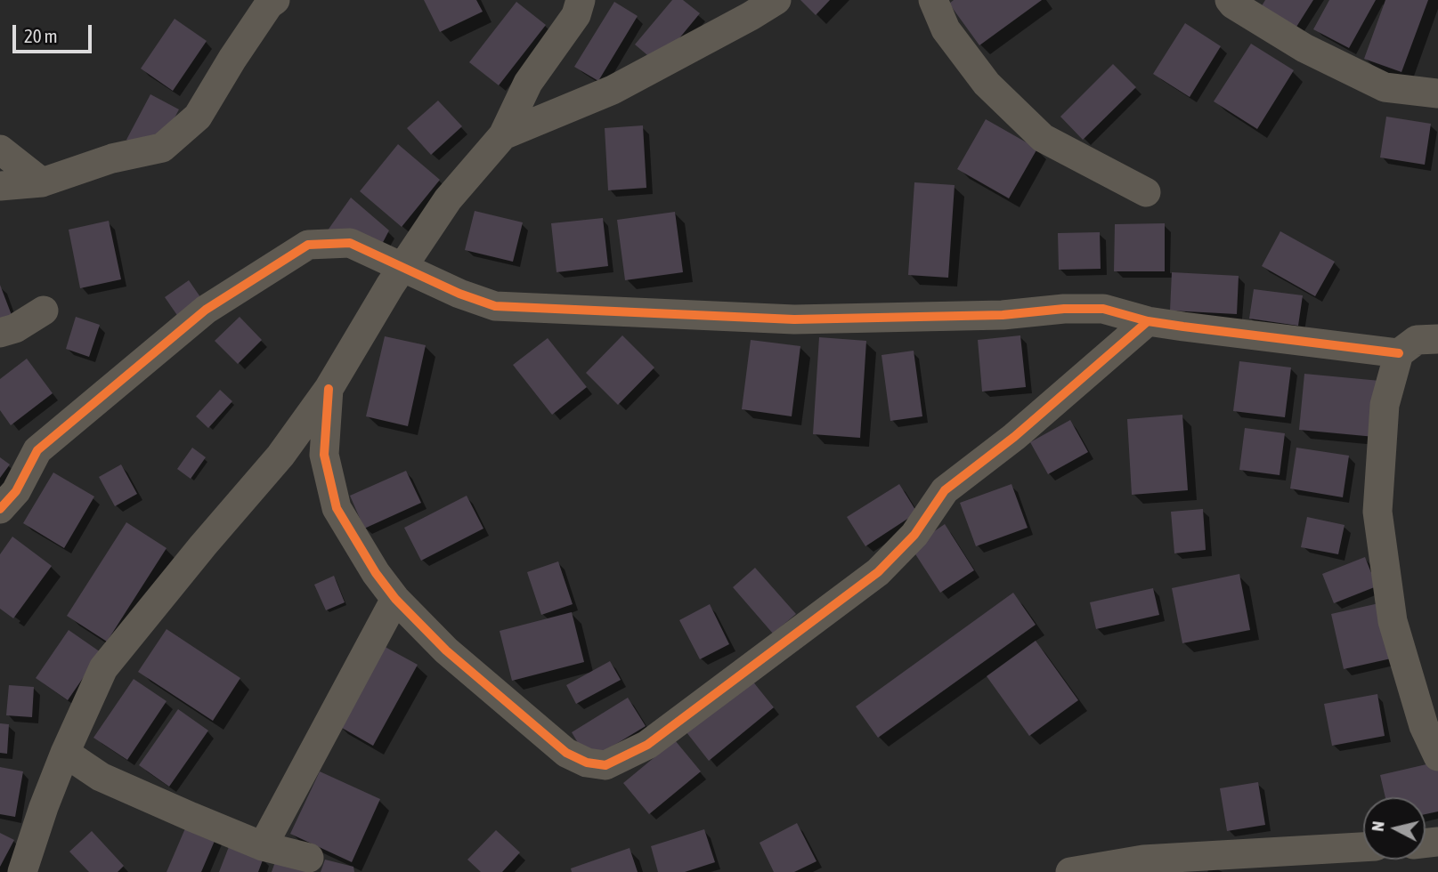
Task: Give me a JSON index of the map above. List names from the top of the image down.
{
  "scale_bar": "20 m",
  "north": "left"
}
